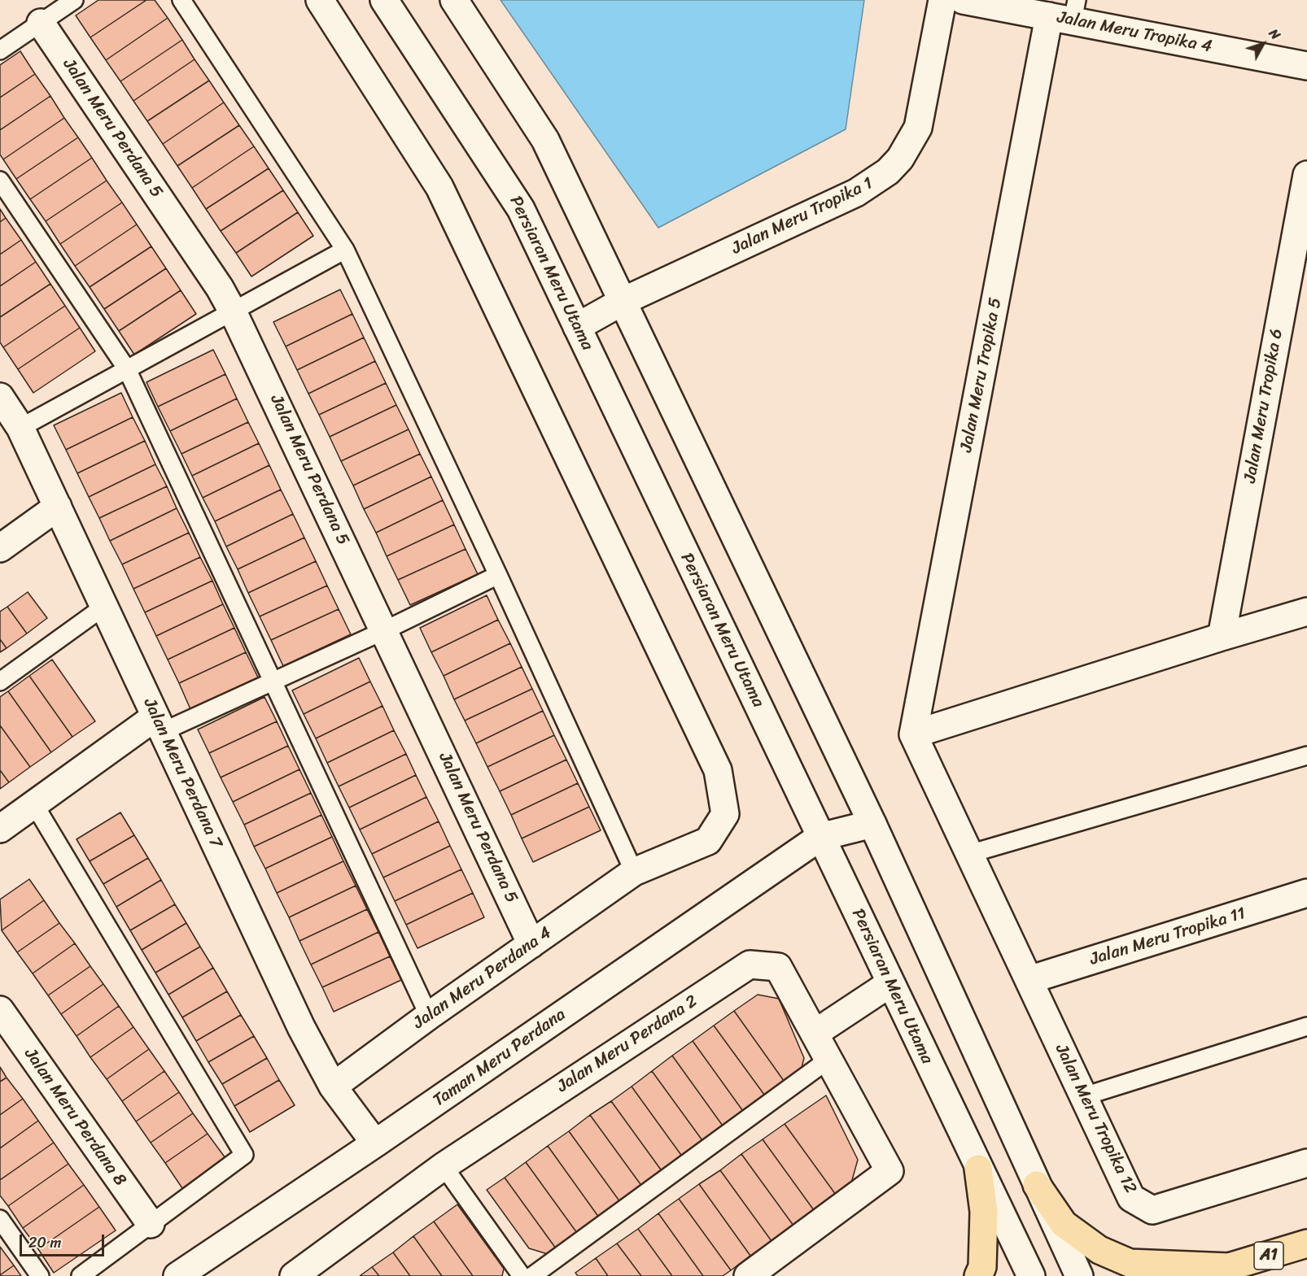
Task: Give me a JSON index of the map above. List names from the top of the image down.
{
  "streets": {
    "main road": ["A1"],
    "street": [
      "Jalan Meru Tropika 4",
      "Jalan Meru Perdana 5",
      "Jalan Meru Tropika 1",
      "Persiaran Meru Utama",
      "Jalan Meru Tropika 5",
      "Jalan Meru Tropika 6",
      "Jalan Meru Perdana 7",
      "Jalan Meru Tropika 11",
      "Jalan Meru Perdana 4",
      "Jalan Meru Perdana 2",
      "Taman Meru Perdana",
      "Jalan Meru Perdana 8",
      "Jalan Meru Tropika 12"
    ]
  },
  "crossings": [
    ["Jalan Meru Tropika 4", "Jalan Meru Tropika 5"],
    ["Jalan Meru Perdana 5", "Jalan Meru Perdana 4"],
    ["Jalan Meru Tropika 1", "Persiaran Meru Utama"],
    ["Persiaran Meru Utama", "Taman Meru Perdana"],
    ["Jalan Meru Tropika 5", "Jalan Meru Tropika 12"],
    ["Jalan Meru Perdana 7", "Jalan Meru Perdana 4"],
    ["Jalan Meru Perdana 7", "Taman Meru Perdana"],
    ["Jalan Meru Tropika 11", "Jalan Meru Tropika 12"]
  ],
  "scale_bar": "20 m",
  "north": "top right"
}
